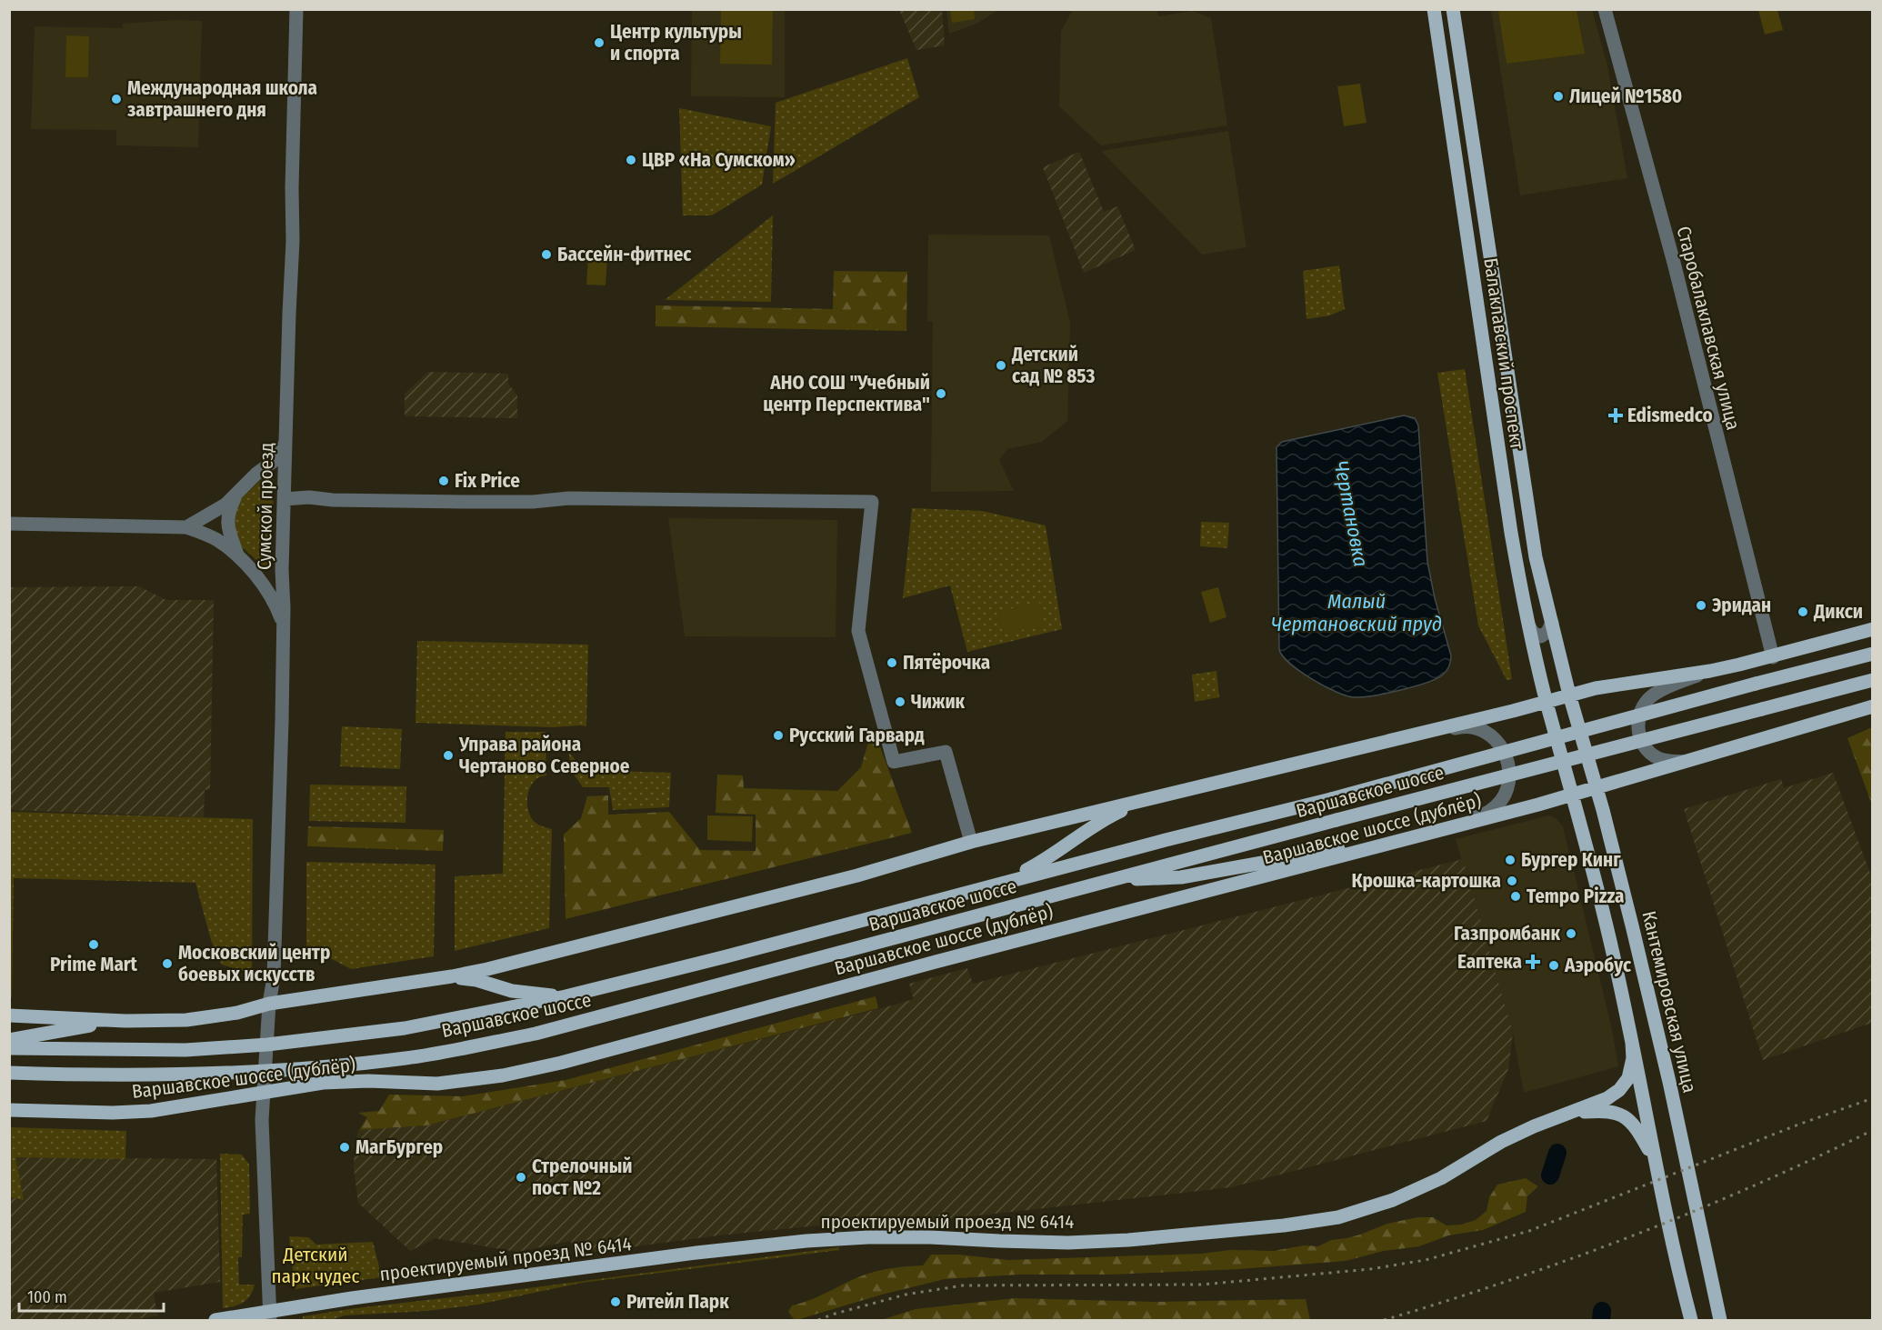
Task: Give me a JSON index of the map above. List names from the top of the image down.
{
  "streets": {
    "main road": [
      "Балаклавский проспект",
      "Варшавское шоссе",
      "Варшавское шоссе (дублёр)",
      "Кантемировская улица",
      "проектируемый проезд № 6414"
    ],
    "street": ["Старобалаклавская улица", "Сумской проезд"]
  },
  "crossings": [
    ["Балаклавский проспект", "Кантемировская улица"],
    ["Сумской проезд", "Варшавское шоссе"],
    ["Сумской проезд", "Варшавское шоссе (дублёр)"],
    ["Сумской проезд", "проектируемый проезд № 6414"],
    ["Варшавское шоссе (дублёр)", "Кантемировская улица"]
  ],
  "water": ["Чертановка", "Малый Чертановский пруд"],
  "parks": ["Детский парк чудес"],
  "places": {
    "other": [
      "Центр культуры и спорта",
      "Лицей №1580",
      "Международная школа завтрашнего дня",
      "ЦВР «На Сумском»",
      "Бассейн-фитнес",
      "Детский сад № 853",
      "АНО СОШ \"Учебный центр Перспектива\"",
      "Fix Price",
      "Эридан",
      "Дикси",
      "Пятёрочка",
      "Чижик",
      "Русский Гарвард",
      "Управа района Чертаново Северное",
      "Бургер Кинг",
      "Крошка-картошка",
      "Tempo Pizza",
      "Газпромбанк",
      "Prime Mart",
      "Московский центр боевых искусств",
      "Аэробус",
      "МагБургер",
      "Стрелочный пост №2",
      "Ритейл Парк"
    ],
    "health": ["Edismedco", "Еаптека"]
  },
  "scale_bar": "100 m"
}
